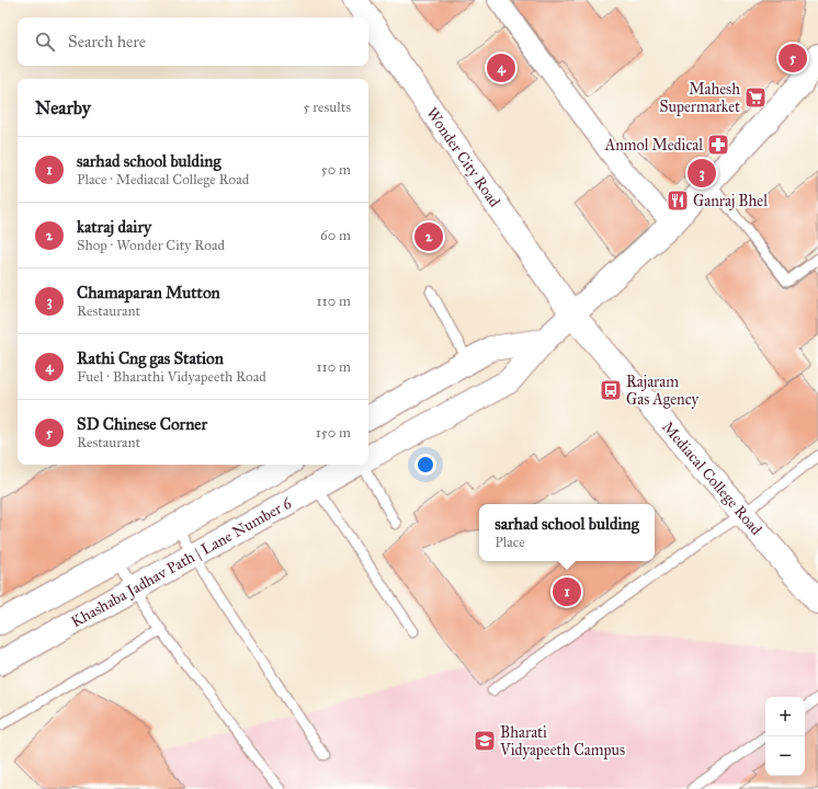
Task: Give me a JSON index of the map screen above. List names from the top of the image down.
{
  "streets": {
    "street": ["Wonder City Road", "Mediacal College Road", "Khashaba Jadhav Path | Lane Number 6"]
  },
  "crossings": [
    ["Wonder City Road", "Mediacal College Road"]
  ],
  "places": {
    "supermarket": ["Mahesh Supermarket"],
    "pharmacy": ["Anmol Medical"],
    "restaurant": ["Ganraj Bhel"],
    "bus stop": ["Rajaram Gas Agency"],
    "school or university": ["Bharati Vidyapeeth Campus"]
  },
  "page": {
    "search": "Search here",
    "pins": [
      "5",
      "4",
      "3",
      "2",
      "1"
    ],
    "heading": ["Nearby", "5 results"],
    "list": [
      {
        "mark": "1",
        "name": "sarhad school bulding",
        "note": "Place · Mediacal College Road",
        "value": "50 m"
      },
      {
        "mark": "2",
        "name": "katraj dairy",
        "note": "Shop · Wonder City Road",
        "value": "60 m"
      },
      {
        "mark": "3",
        "name": "Chamaparan Mutton",
        "note": "Restaurant",
        "value": "110 m"
      },
      {
        "mark": "4",
        "name": "Rathi Cng gas Station",
        "note": "Fuel · Bharathi Vidyapeeth Road",
        "value": "110 m"
      },
      {
        "mark": "5",
        "name": "SD Chinese Corner",
        "note": "Restaurant",
        "value": "150 m"
      }
    ],
    "popup": ["sarhad school bulding", "Place"],
    "map_buttons": ["+", "−"]
  }
}
